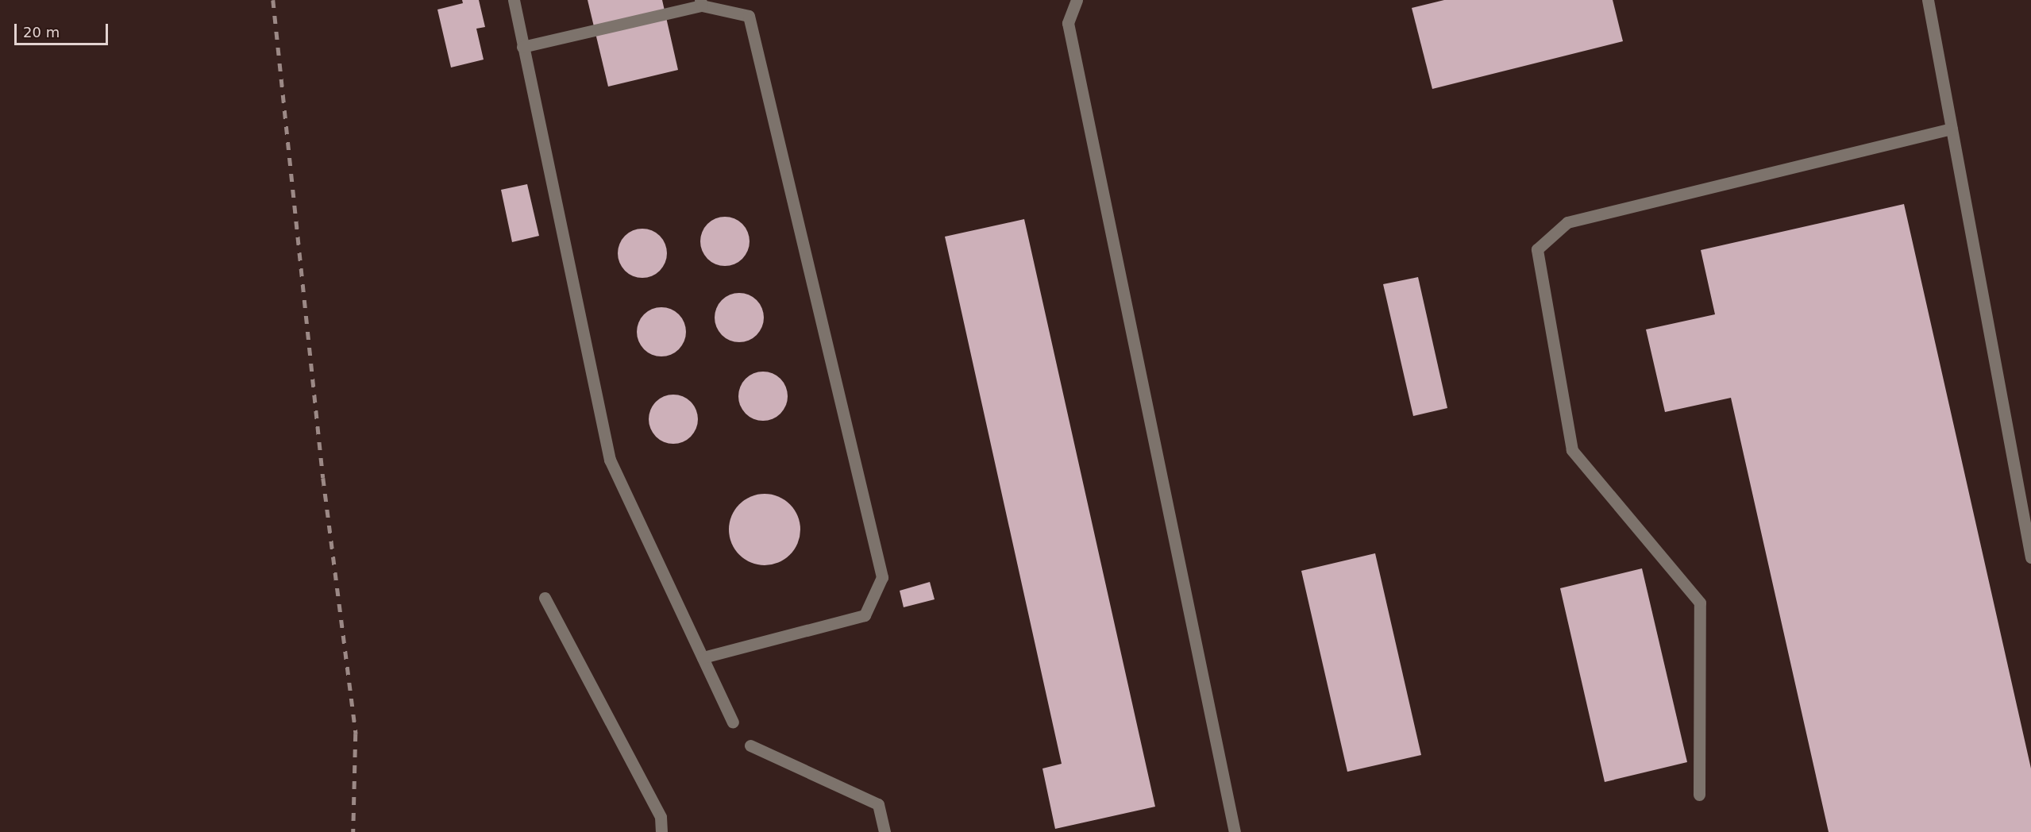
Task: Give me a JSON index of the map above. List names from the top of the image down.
{
  "scale_bar": "20 m"
}
